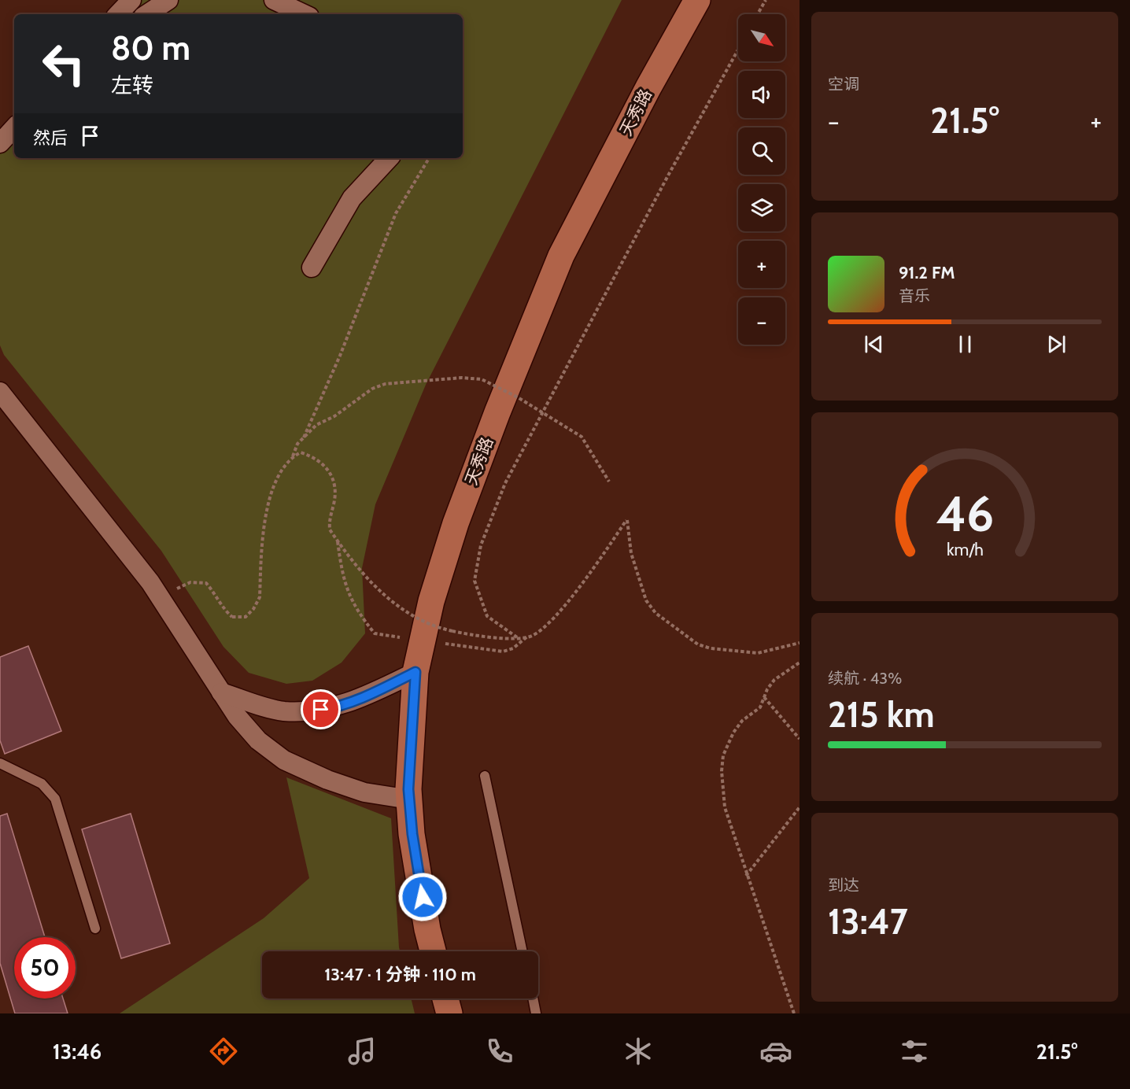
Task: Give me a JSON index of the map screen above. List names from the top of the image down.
{
  "streets": {
    "main road": ["天秀路"]
  },
  "north": "bottom right",
  "page": {
    "tile": [
      "空调",
      ["续航 · 43%", "215 km"],
      ["到达", "13:47"]
    ],
    "map_buttons": ["+", "−"],
    "turn": ["80 m", "左转"],
    "heat": ["−", "21.5°", "+"],
    "then": "然后",
    "song": ["91.2 FM", "音乐"],
    "limit": "50",
    "trip": "13:47 · 1 分钟 · 110 m",
    "tabs": ["13:46", "21.5°"],
    "gauge": ["46", "km/h"]
  }
}
